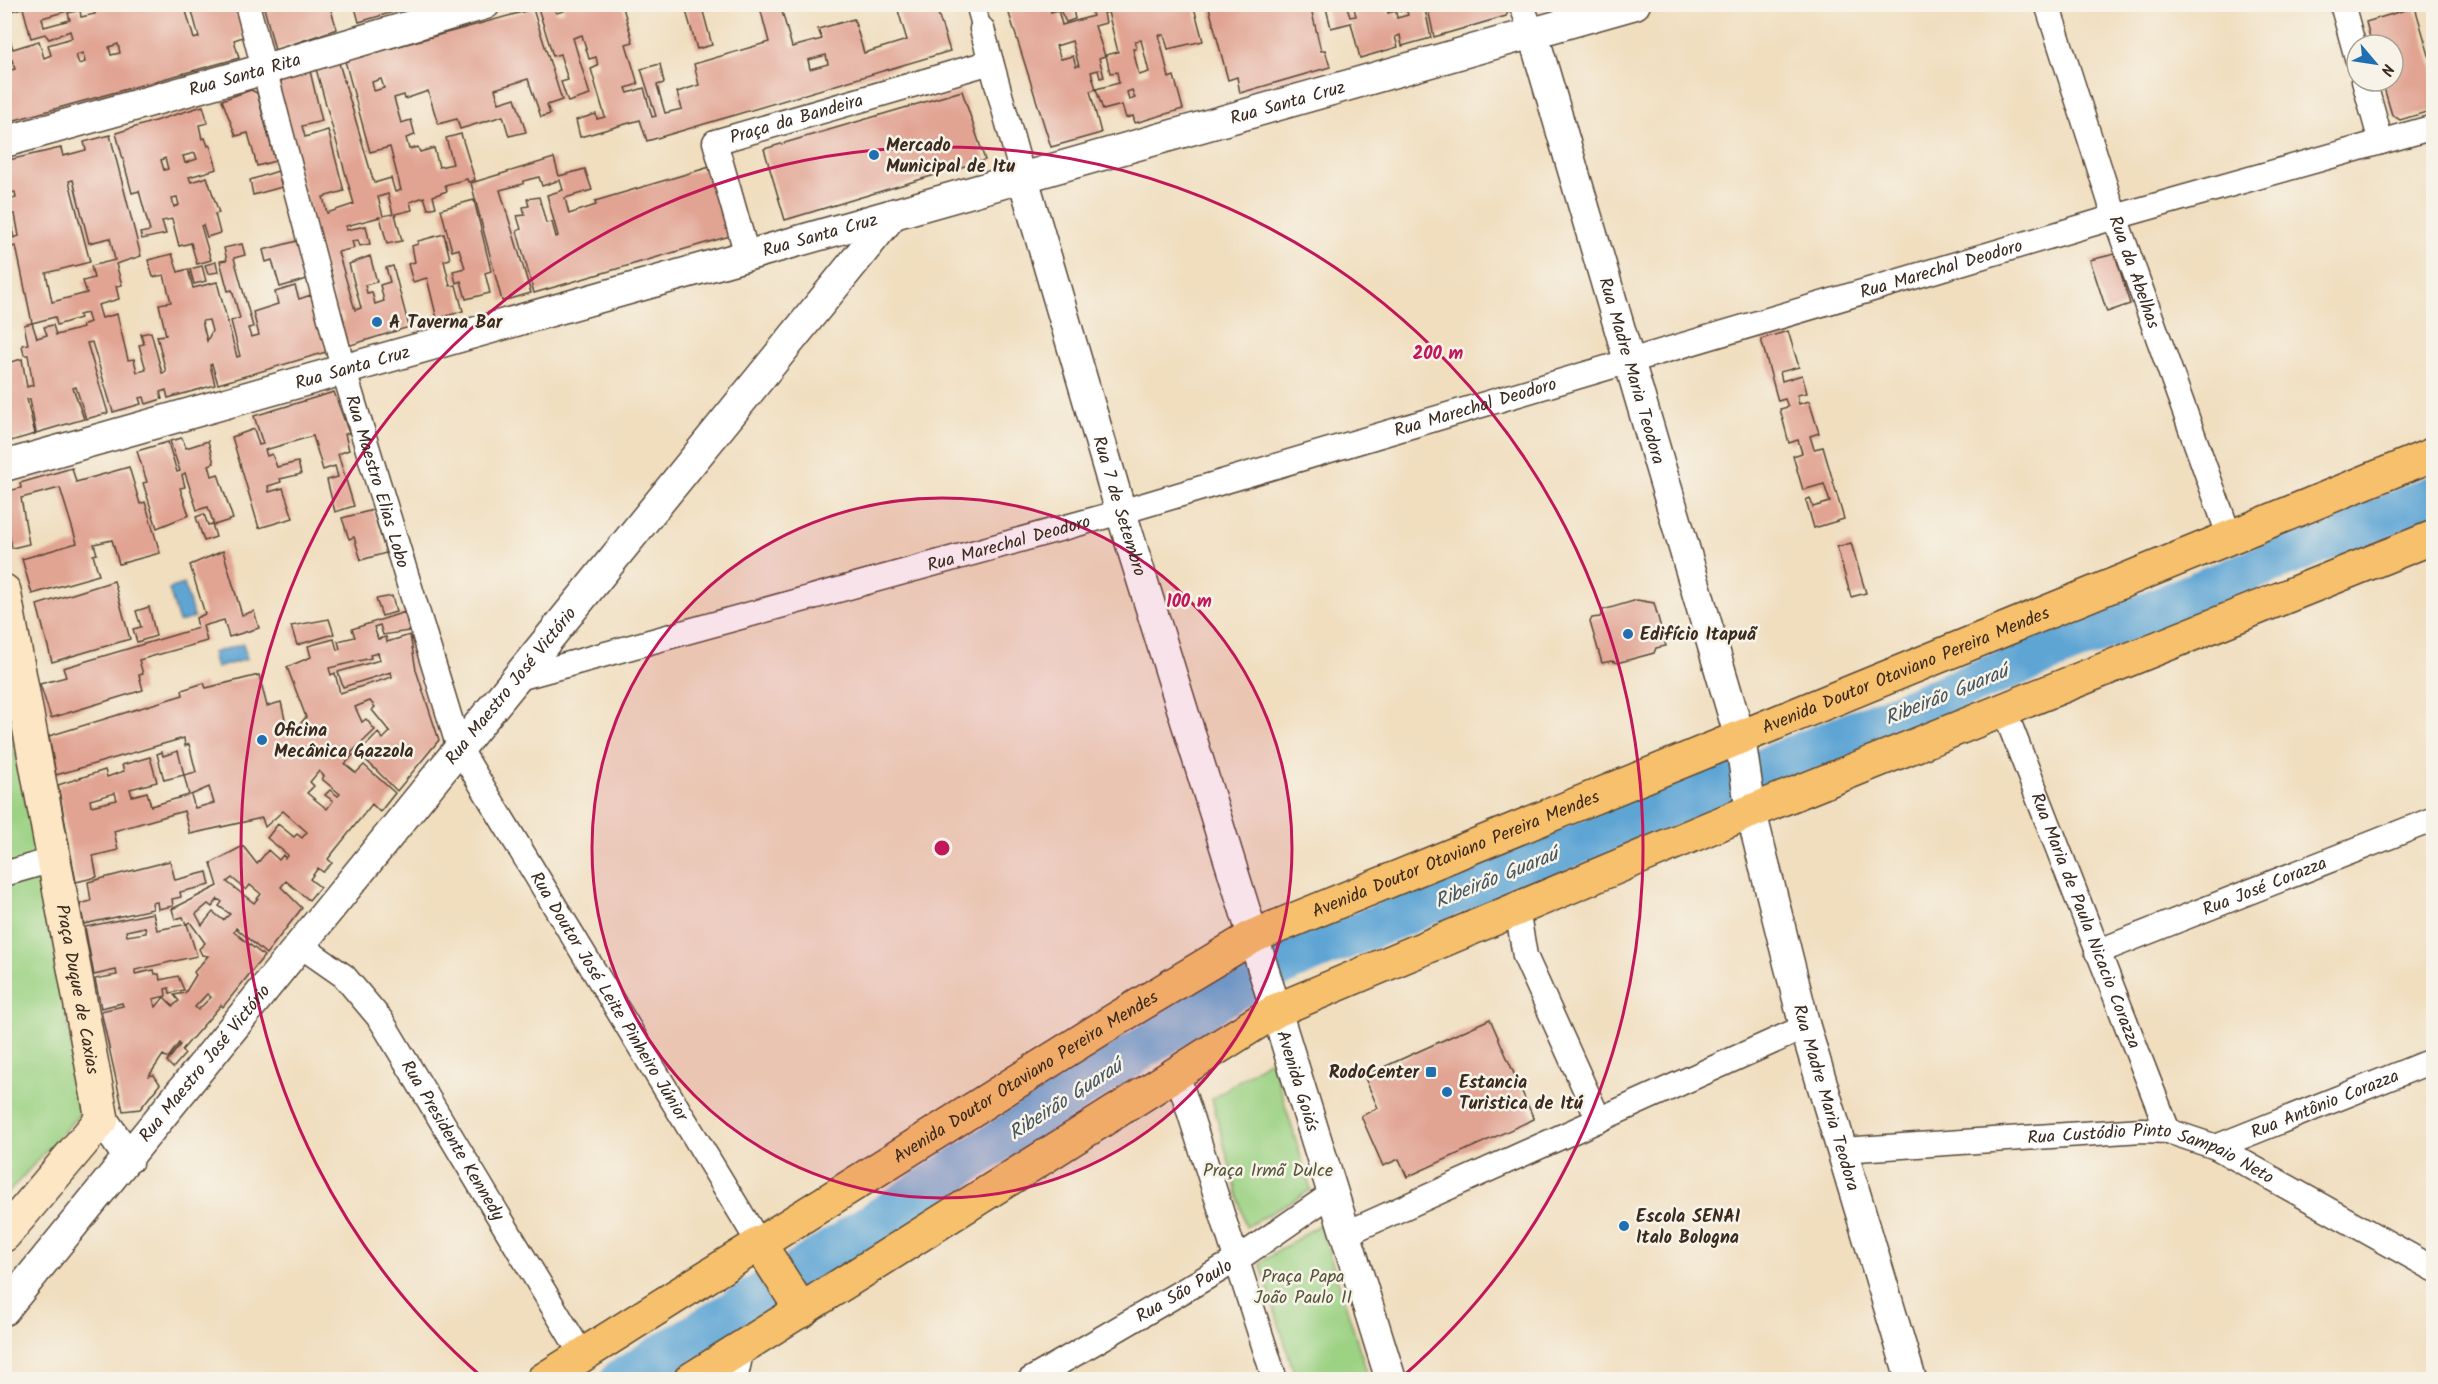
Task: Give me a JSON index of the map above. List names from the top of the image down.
{
  "streets": {
    "main road": ["Avenida Doutor Otaviano Pereira Mendes", "Praça Duque de Caxias"],
    "street": [
      "Rua Santa Rita",
      "Rua Santa Cruz",
      "Praça da Bandeira",
      "Rua Marechal Deodoro",
      "Rua da Abelhas",
      "Rua Madre Maria Teodora",
      "Rua Maestro Elias Lobo",
      "Rua 7 de Setembro",
      "Rua Maestro José Victório",
      "Rua José Corazza",
      "Rua Maria de Paula Nicacio Corazza",
      "Rua Doutor José Leite Pinheiro Júnior",
      "Avenida Goiás",
      "Rua Antônio Corazza",
      "Rua Presidente Kennedy",
      "Rua Custódio Pinto Sampaio Neto",
      "Rua São Paulo"
    ]
  },
  "crossings": [
    ["Rua Santa Rita", "Rua Maestro Elias Lobo"],
    ["Rua Santa Cruz", "Praça da Bandeira"],
    ["Rua Santa Cruz", "Rua Madre Maria Teodora"],
    ["Rua Santa Cruz", "Rua Maestro Elias Lobo"],
    ["Rua Santa Cruz", "Rua 7 de Setembro"],
    ["Rua Santa Cruz", "Rua Maestro José Victório"],
    ["Rua Marechal Deodoro", "Rua da Abelhas"],
    ["Rua Marechal Deodoro", "Rua Madre Maria Teodora"],
    ["Rua Marechal Deodoro", "Rua 7 de Setembro"],
    ["Rua Marechal Deodoro", "Rua Maestro José Victório"],
    ["Rua da Abelhas", "Avenida Doutor Otaviano Pereira Mendes"],
    ["Rua Madre Maria Teodora", "Avenida Doutor Otaviano Pereira Mendes"],
    ["Rua Madre Maria Teodora", "Rua Custódio Pinto Sampaio Neto"],
    ["Rua Maestro Elias Lobo", "Rua Maestro José Victório"],
    ["Rua Maestro Elias Lobo", "Rua Doutor José Leite Pinheiro Júnior"],
    ["Rua 7 de Setembro", "Avenida Doutor Otaviano Pereira Mendes"],
    ["Rua 7 de Setembro", "Avenida Goiás"],
    ["Avenida Doutor Otaviano Pereira Mendes", "Rua Doutor José Leite Pinheiro Júnior"],
    ["Avenida Doutor Otaviano Pereira Mendes", "Avenida Goiás"],
    ["Avenida Doutor Otaviano Pereira Mendes", "Rua Presidente Kennedy"],
    ["Rua Maestro José Victório", "Praça Duque de Caxias"],
    ["Rua Maestro José Victório", "Rua Doutor José Leite Pinheiro Júnior"],
    ["Rua Maestro José Victório", "Rua Presidente Kennedy"],
    ["Rua José Corazza", "Rua Maria de Paula Nicacio Corazza"],
    ["Rua Maria de Paula Nicacio Corazza", "Rua Custódio Pinto Sampaio Neto"],
    ["Avenida Goiás", "Rua São Paulo"],
    ["Rua Antônio Corazza", "Rua Custódio Pinto Sampaio Neto"]
  ],
  "water": ["Ribeirão Guaraú"],
  "parks": ["Praça Irmã Dulce", "Praça Papa João Paulo II"],
  "places": {
    "other": [
      "Mercado Municipal de Itu",
      "A Taverna Bar",
      "Edifício Itapuã",
      "Oficina Mecânica Gazzola",
      "Estancia Turistica de Itú",
      "Escola SENAI Italo Bologna"
    ],
    "transit": ["RodoCenter"]
  },
  "north": "bottom right",
  "rings": ["200 m", "100 m"]
}
